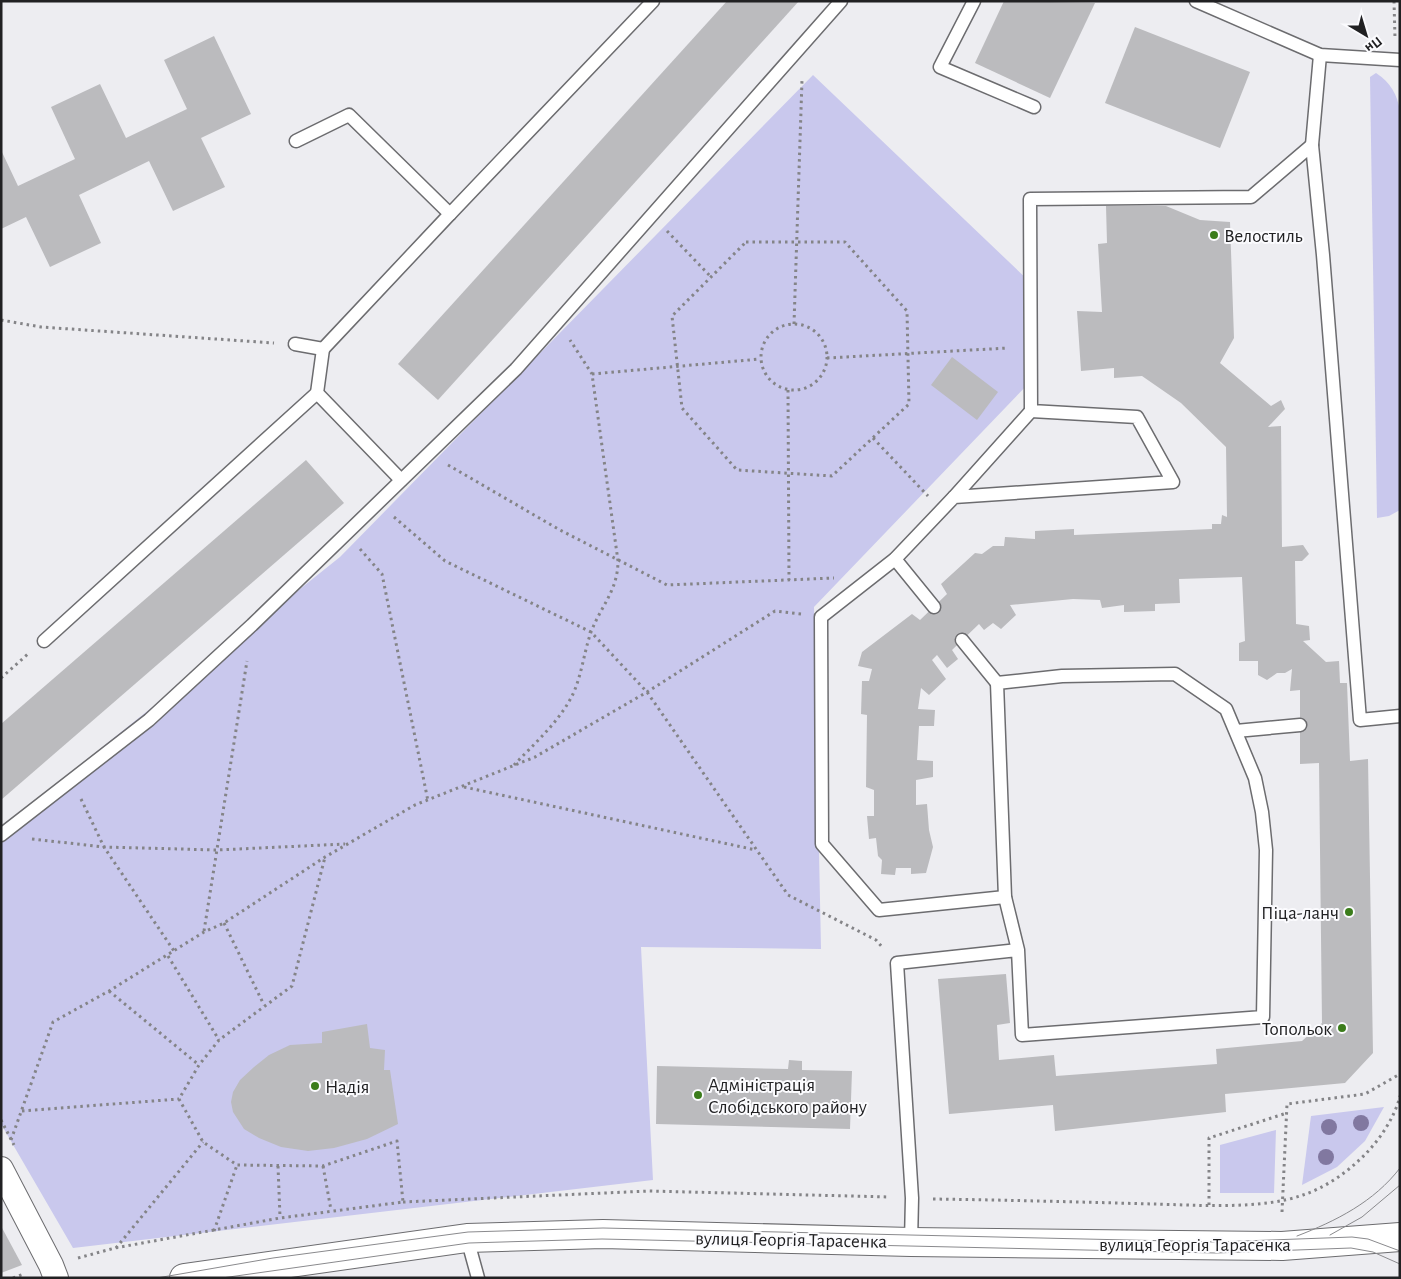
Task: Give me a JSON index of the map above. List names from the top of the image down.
{
  "streets": {
    "main road": ["вулиця Георгія Тарасенка"]
  },
  "places": [
    "Велостиль",
    "Піца-ланч",
    "Топольок",
    "Надія",
    "Адміністрація Слобідського району"
  ],
  "north": "bottom right"
}
